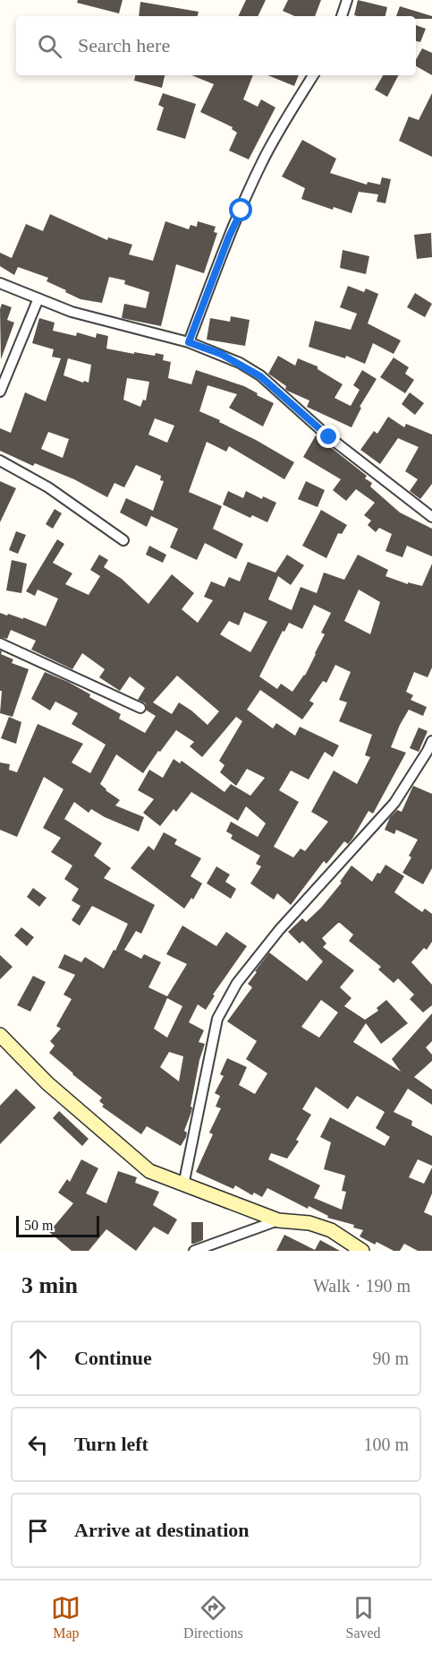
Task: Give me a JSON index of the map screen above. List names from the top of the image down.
{
  "scale_bar": "50 m",
  "page": {
    "search": "Search here",
    "scale": "50 m",
    "heading": ["3 min", "Walk · 190 m"],
    "list": [
      ["Continue", "90 m"],
      ["Turn left", "100 m"],
      "Arrive at destination"
    ],
    "nav": ["Map", "Directions", "Saved"]
  }
}
